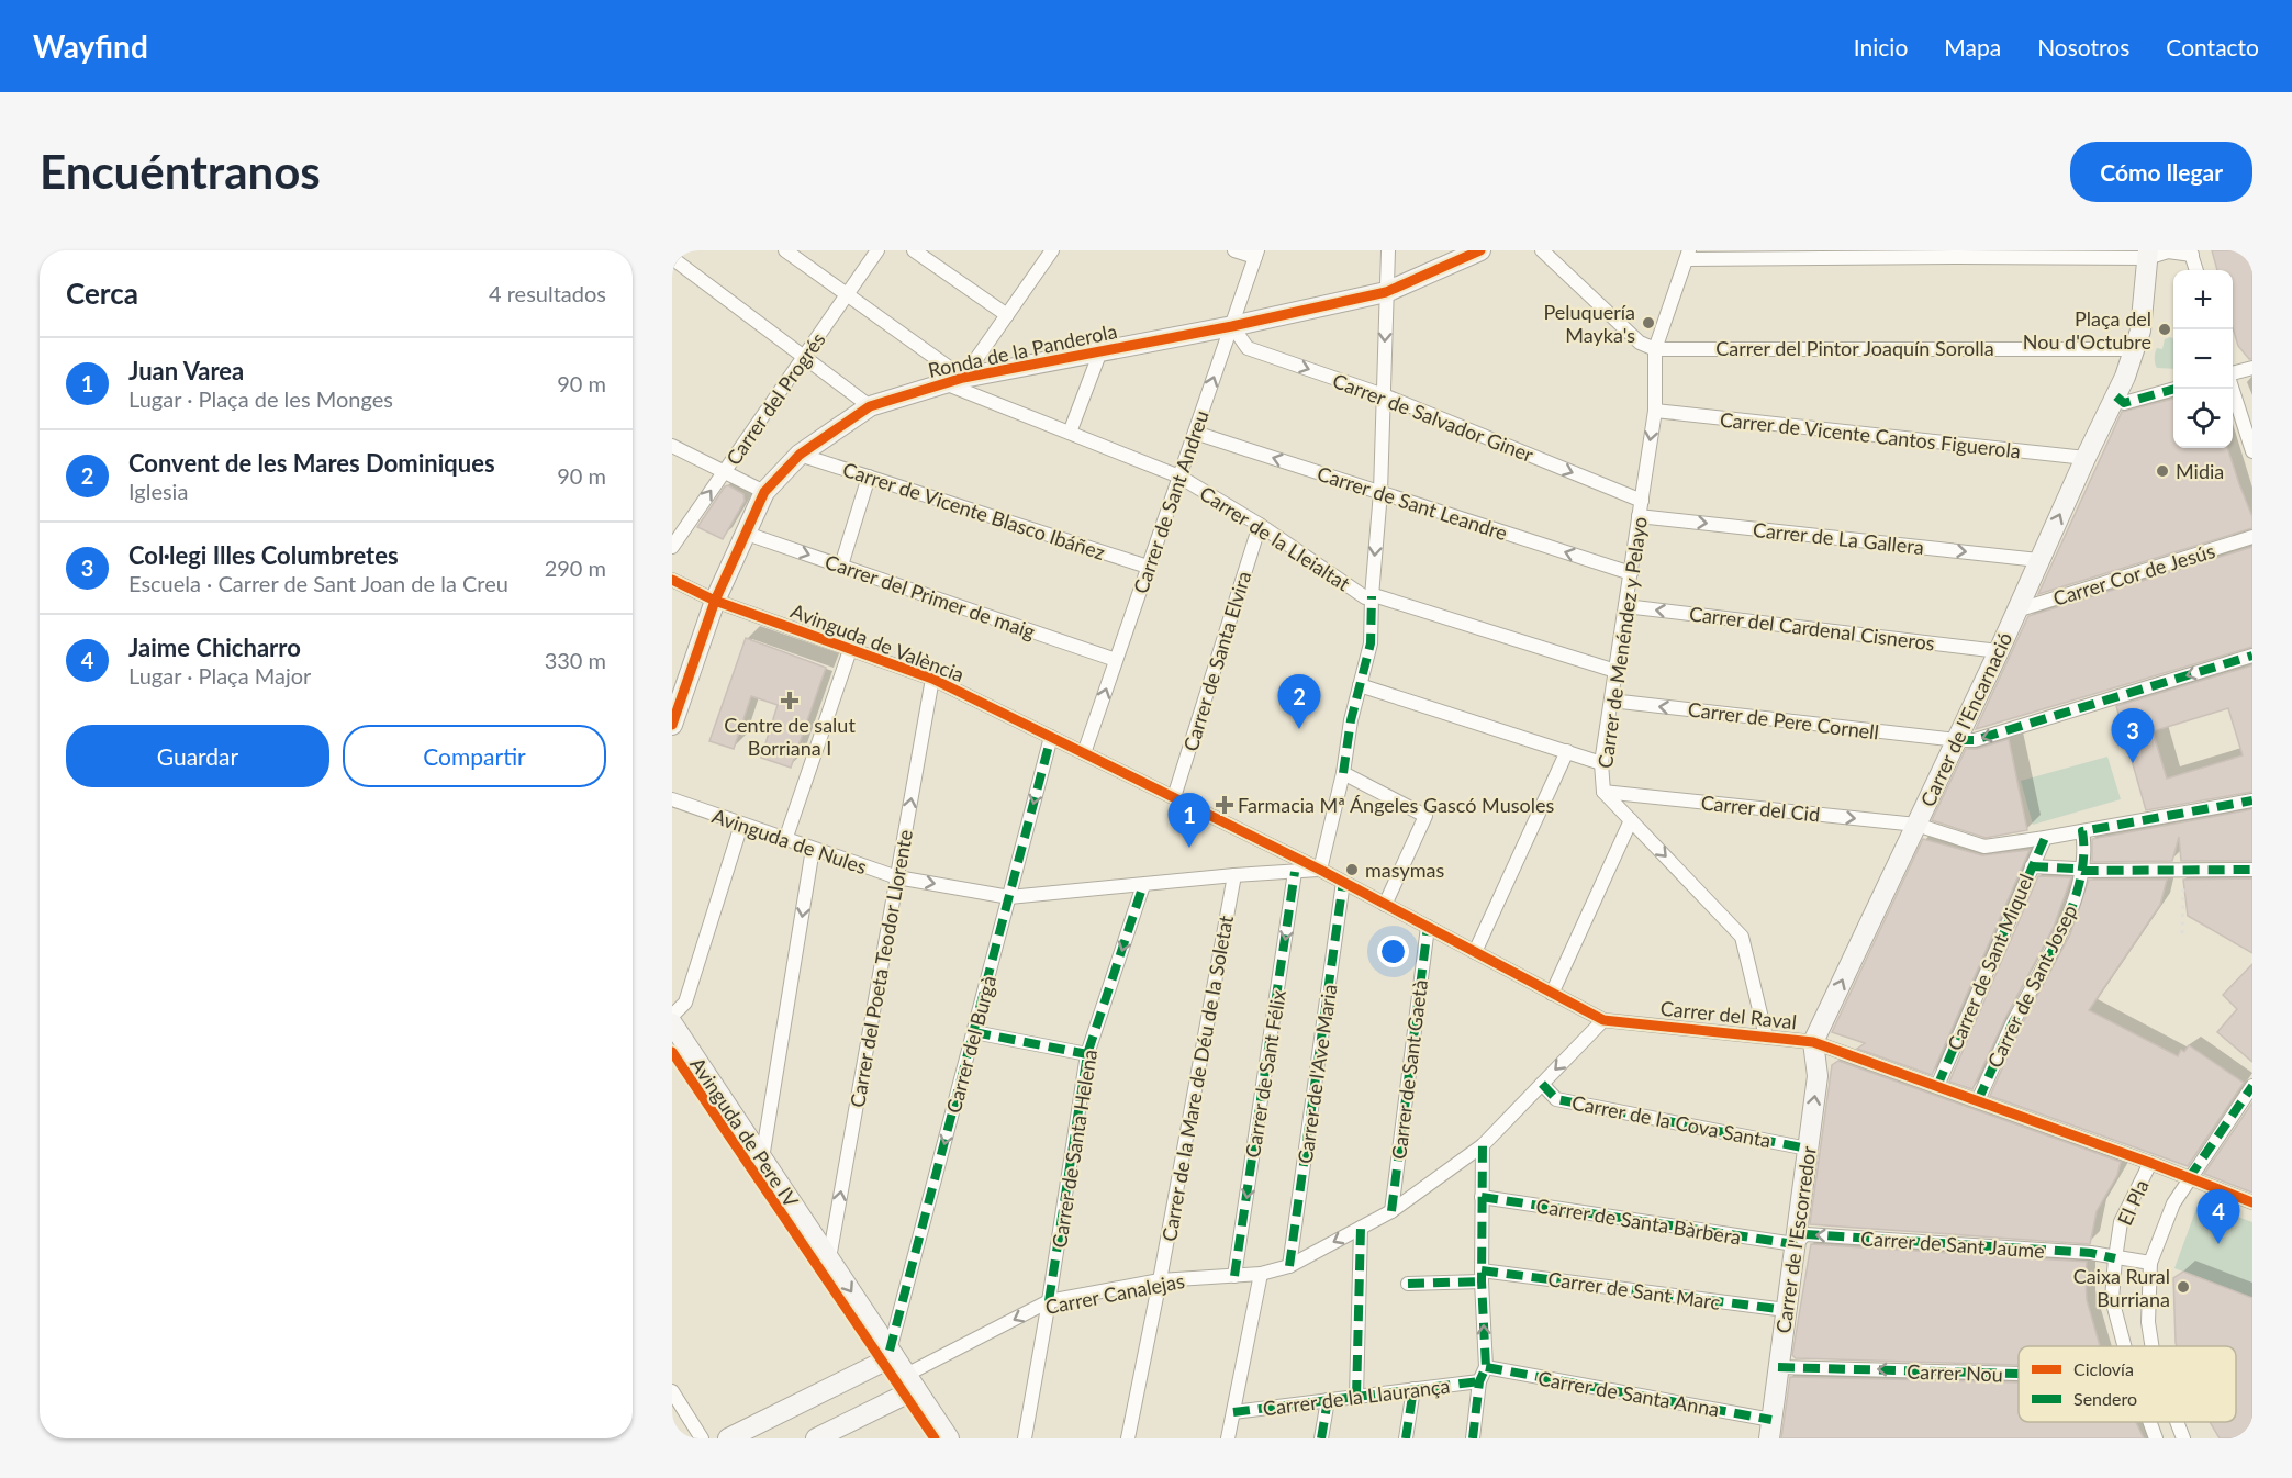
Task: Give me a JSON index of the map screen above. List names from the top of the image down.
{
  "streets": {
    "street": [
      "Carrer del Pintor Joaquín Sorolla",
      "Ronda de la Panderola",
      "Carrer del Progrés",
      "Carrer de Salvador Giner",
      "Carrer de Vicente Cantos Figuerola",
      "Carrer de Sant Andreu",
      "Carrer de Sant Leandre",
      "Carrer de Vicente Blasco Ibáñez",
      "Carrer de la Lleialtat",
      "Carrer de La Gallera",
      "Carrer Cor de Jesús",
      "Carrer del Primer de maig",
      "Carrer del Cardenal Cisneros",
      "Avinguda de València",
      "Carrer de Menéndez y Pelayo",
      "Carrer de Santa Elvira",
      "Carrer de l'Encarnació",
      "Carrer de Pere Cornell",
      "Carrer del Cid",
      "Avinguda de Nules",
      "Carrer de Sant Miquel",
      "Carrer del Poeta Teodor Llorente",
      "Carrer de Sant Josep",
      "Carrer del Raval",
      "Carrer del Burgà",
      "Carrer de Sant Gaetà",
      "Carrer de Sant Félix",
      "Carrer de l'Ave Maria",
      "Carrer de la Mare de Déu de la Soletat",
      "Carrer de la Cova Santa",
      "Avinguda de Pere IV",
      "Carrer de Santa Helena",
      "El Pla",
      "Carrer de Santa Bàrbera",
      "Carrer de l'Escorredor",
      "Carrer de Sant Jaume",
      "Carrer de Sant Marc",
      "Carrer Canalejas",
      "Carrer Nou",
      "Carrer de Santa Anna",
      "Carrer de la Llaurança"
    ]
  },
  "crossings": [
    ["Carrer del Pintor Joaquín Sorolla", "Carrer de Menéndez y Pelayo"],
    ["Ronda de la Panderola", "Carrer de Salvador Giner"],
    ["Ronda de la Panderola", "Carrer de Sant Andreu"],
    ["Ronda de la Panderola", "Carrer de Vicente Blasco Ibáñez"],
    ["Ronda de la Panderola", "Carrer de la Lleialtat"],
    ["Ronda de la Panderola", "Carrer del Primer de maig"],
    ["Ronda de la Panderola", "Avinguda de València"],
    ["Carrer del Progrés", "Carrer de la Lleialtat"],
    ["Carrer de Salvador Giner", "Carrer de Sant Andreu"],
    ["Carrer de Salvador Giner", "Carrer de Menéndez y Pelayo"],
    ["Carrer de Vicente Cantos Figuerola", "Carrer de Menéndez y Pelayo"],
    ["Carrer de Vicente Cantos Figuerola", "Carrer de l'Encarnació"],
    ["Carrer de Sant Andreu", "Carrer de Sant Leandre"],
    ["Carrer de Sant Andreu", "Carrer de Vicente Blasco Ibáñez"],
    ["Carrer de Sant Andreu", "Carrer de la Lleialtat"],
    ["Carrer de Sant Andreu", "Carrer del Primer de maig"],
    ["Carrer de Sant Andreu", "Avinguda de València"],
    ["Carrer de Sant Leandre", "Carrer de Menéndez y Pelayo"],
    ["Carrer de la Lleialtat", "Carrer de Menéndez y Pelayo"],
    ["Carrer de la Lleialtat", "Carrer de Santa Elvira"],
    ["Carrer de La Gallera", "Carrer de Menéndez y Pelayo"],
    ["Carrer de La Gallera", "Carrer de l'Encarnació"],
    ["Carrer Cor de Jesús", "Carrer de l'Encarnació"],
    ["Carrer del Cardenal Cisneros", "Carrer de Menéndez y Pelayo"],
    ["Carrer del Cardenal Cisneros", "Carrer de l'Encarnació"],
    ["Avinguda de València", "Carrer de Santa Elvira"],
    ["Avinguda de València", "Avinguda de Nules"],
    ["Avinguda de València", "Carrer del Poeta Teodor Llorente"],
    ["Avinguda de València", "Carrer del Raval"],
    ["Avinguda de València", "Carrer del Burgà"],
    ["Carrer de Menéndez y Pelayo", "Carrer de Pere Cornell"],
    ["Carrer de Menéndez y Pelayo", "Carrer del Cid"],
    ["Carrer de Menéndez y Pelayo", "Carrer del Raval"],
    ["Carrer de l'Encarnació", "Carrer de Pere Cornell"],
    ["Carrer de l'Encarnació", "Carrer del Cid"],
    ["Carrer de l'Encarnació", "Carrer del Raval"],
    ["Carrer de l'Encarnació", "Carrer de l'Escorredor"],
    ["Carrer del Cid", "Carrer de Sant Miquel"],
    ["Carrer del Cid", "Carrer de Sant Josep"],
    ["Avinguda de Nules", "Carrer del Poeta Teodor Llorente"],
    ["Avinguda de Nules", "Carrer del Raval"],
    ["Avinguda de Nules", "Carrer del Burgà"],
    ["Avinguda de Nules", "Carrer de Sant Félix"],
    ["Avinguda de Nules", "Carrer de la Mare de Déu de la Soletat"],
    ["Avinguda de Nules", "Carrer de Santa Helena"],
    ["Carrer de Sant Miquel", "Carrer del Raval"],
    ["Carrer del Poeta Teodor Llorente", "Avinguda de Pere IV"],
    ["Carrer de Sant Josep", "Carrer del Raval"],
    ["Carrer del Raval", "Carrer de Sant Gaetà"],
    ["Carrer del Raval", "Carrer de l'Ave Maria"],
    ["Carrer del Raval", "El Pla"],
    ["Carrer del Raval", "Carrer de l'Escorredor"],
    ["Carrer del Raval", "Carrer Canalejas"],
    ["Carrer del Burgà", "Avinguda de Pere IV"],
    ["Carrer de Sant Gaetà", "Carrer Canalejas"],
    ["Carrer de Sant Félix", "Carrer Canalejas"],
    ["Carrer de l'Ave Maria", "Carrer Canalejas"],
    ["Carrer de la Mare de Déu de la Soletat", "Carrer Canalejas"],
    ["Carrer de la Cova Santa", "Carrer de l'Escorredor"],
    ["Carrer de la Cova Santa", "Carrer Canalejas"],
    ["Avinguda de Pere IV", "Carrer Canalejas"],
    ["Carrer de Santa Helena", "Carrer Canalejas"],
    ["El Pla", "Carrer de Sant Jaume"],
    ["Carrer de Santa Bàrbera", "Carrer de l'Escorredor"],
    ["Carrer de Santa Bàrbera", "Carrer de Sant Jaume"],
    ["Carrer de l'Escorredor", "Carrer de Sant Jaume"],
    ["Carrer de l'Escorredor", "Carrer de Sant Marc"],
    ["Carrer de l'Escorredor", "Carrer Nou"],
    ["Carrer de l'Escorredor", "Carrer de Santa Anna"]
  ],
  "one_way": [
    "Carrer de Salvador Giner",
    "Carrer de Sant Andreu",
    "Carrer de Sant Leandre",
    "Carrer de La Gallera",
    "Carrer del Cardenal Cisneros",
    "Carrer de Menéndez y Pelayo",
    "Carrer de l'Encarnació",
    "Carrer de Pere Cornell",
    "Carrer del Cid",
    "Carrer del Burgà",
    "Carrer de Sant Félix",
    "Carrer de Sant Jaume",
    "Carrer Canalejas",
    "Carrer Nou"
  ],
  "places": {
    "other": [
      "Peluquería Mayka's",
      "Plaça del Nou d'Octubre",
      "Midia",
      "masymas",
      "Caixa Rural Burriana"
    ],
    "health": ["Centre de salut Borriana I", "Farmacia Mª Ángeles Gascó Musoles"]
  },
  "legend": ["Ciclovía", "Sendero"],
  "page": {
    "header": "Wayfind",
    "nav": [
      "Inicio",
      "Mapa",
      "Nosotros",
      "Contacto"
    ],
    "buttons": [
      "Cómo llegar",
      ["Guardar", "Compartir"]
    ],
    "title": "Encuéntranos",
    "heading": ["Cerca", "4 resultados"],
    "map_buttons": ["+", "−"],
    "list": [
      {
        "mark": "1",
        "name": "Juan Varea",
        "note": "Lugar · Plaça de les Monges",
        "value": "90 m"
      },
      {
        "mark": "2",
        "name": "Convent de les Mares Dominiques",
        "note": "Iglesia",
        "value": "90 m"
      },
      {
        "mark": "3",
        "name": "Col·legi Illes Columbretes",
        "note": "Escuela · Carrer de Sant Joan de la Creu",
        "value": "290 m"
      },
      {
        "mark": "4",
        "name": "Jaime Chicharro",
        "note": "Lugar · Plaça Major",
        "value": "330 m"
      }
    ],
    "pins": [
      "2",
      "3",
      "1",
      "4"
    ]
  }
}
